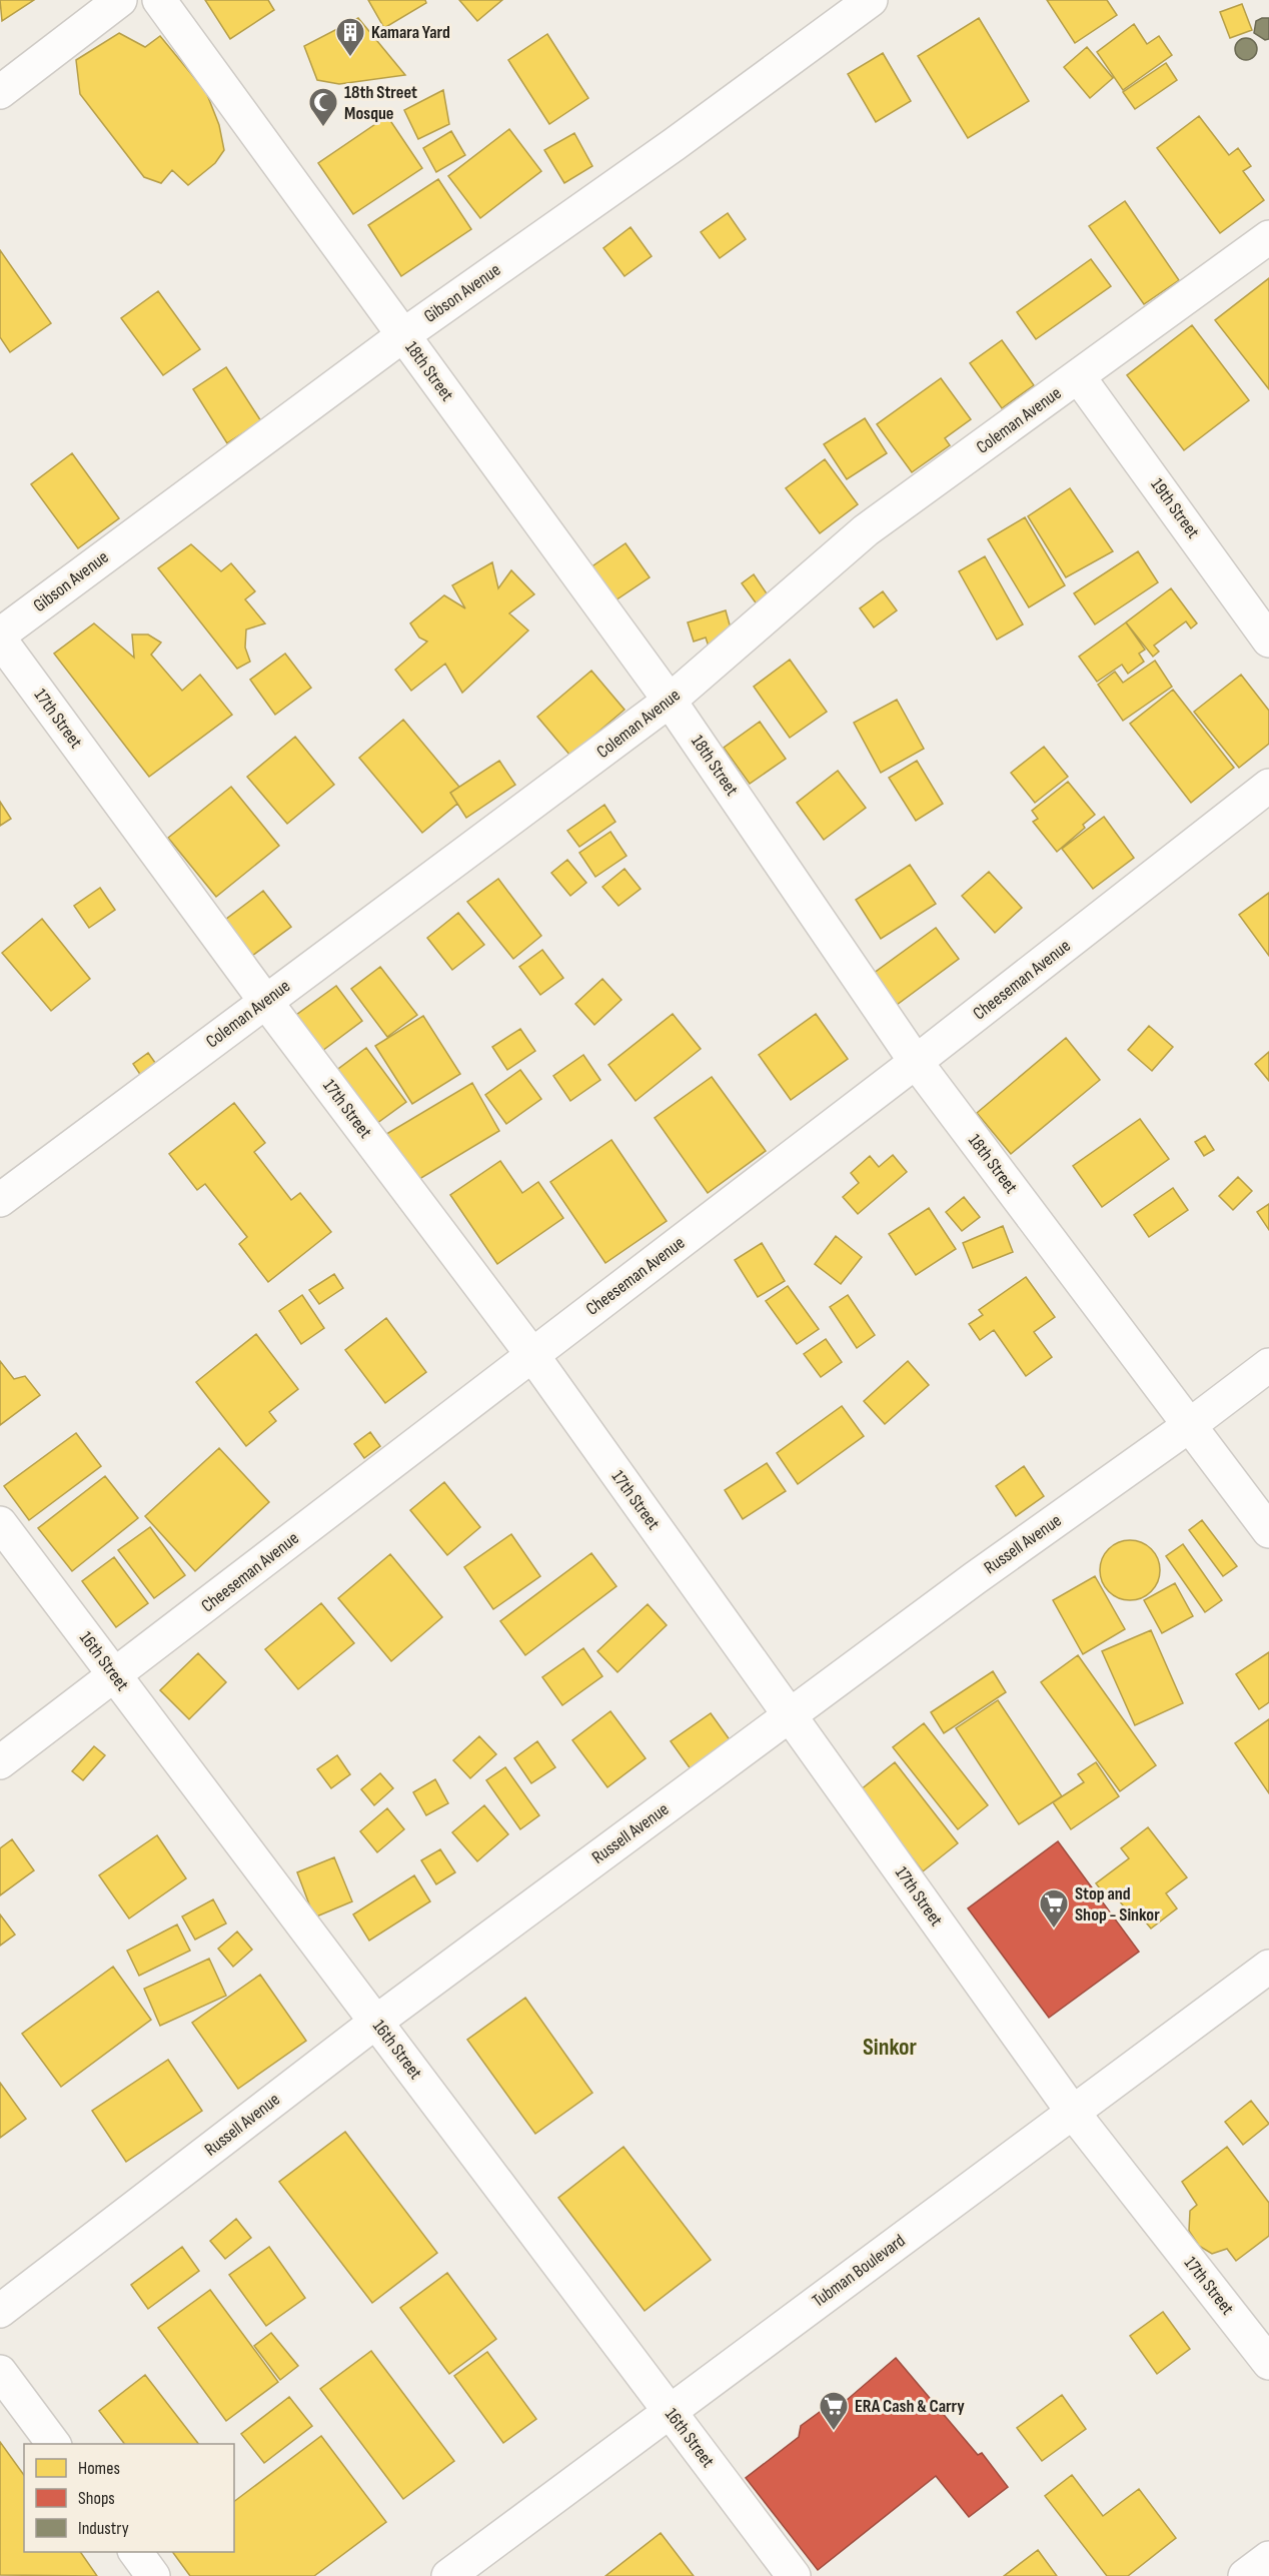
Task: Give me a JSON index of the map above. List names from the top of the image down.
{
  "streets": {
    "main road": [
      "Gibson Avenue",
      "18th Street",
      "Coleman Avenue",
      "19th Street",
      "17th Street",
      "Cheeseman Avenue",
      "Russell Avenue",
      "16th Street",
      "Tubman Boulevard"
    ]
  },
  "crossings": [
    ["Gibson Avenue", "18th Street"],
    ["18th Street", "Coleman Avenue"],
    ["18th Street", "Cheeseman Avenue"],
    ["18th Street", "Russell Avenue"],
    ["Coleman Avenue", "19th Street"],
    ["Coleman Avenue", "17th Street"],
    ["17th Street", "Cheeseman Avenue"],
    ["17th Street", "Russell Avenue"],
    ["17th Street", "Tubman Boulevard"],
    ["Cheeseman Avenue", "16th Street"],
    ["Russell Avenue", "16th Street"],
    ["16th Street", "Tubman Boulevard"]
  ],
  "districts": ["Sinkor"],
  "places": {
    "building": ["Kamara Yard"],
    "mosque": ["18th Street Mosque"],
    "supermarket": ["Stop and Shop - Sinkor", "ERA Cash & Carry"]
  },
  "legend": ["Homes", "Shops", "Industry"]
}
